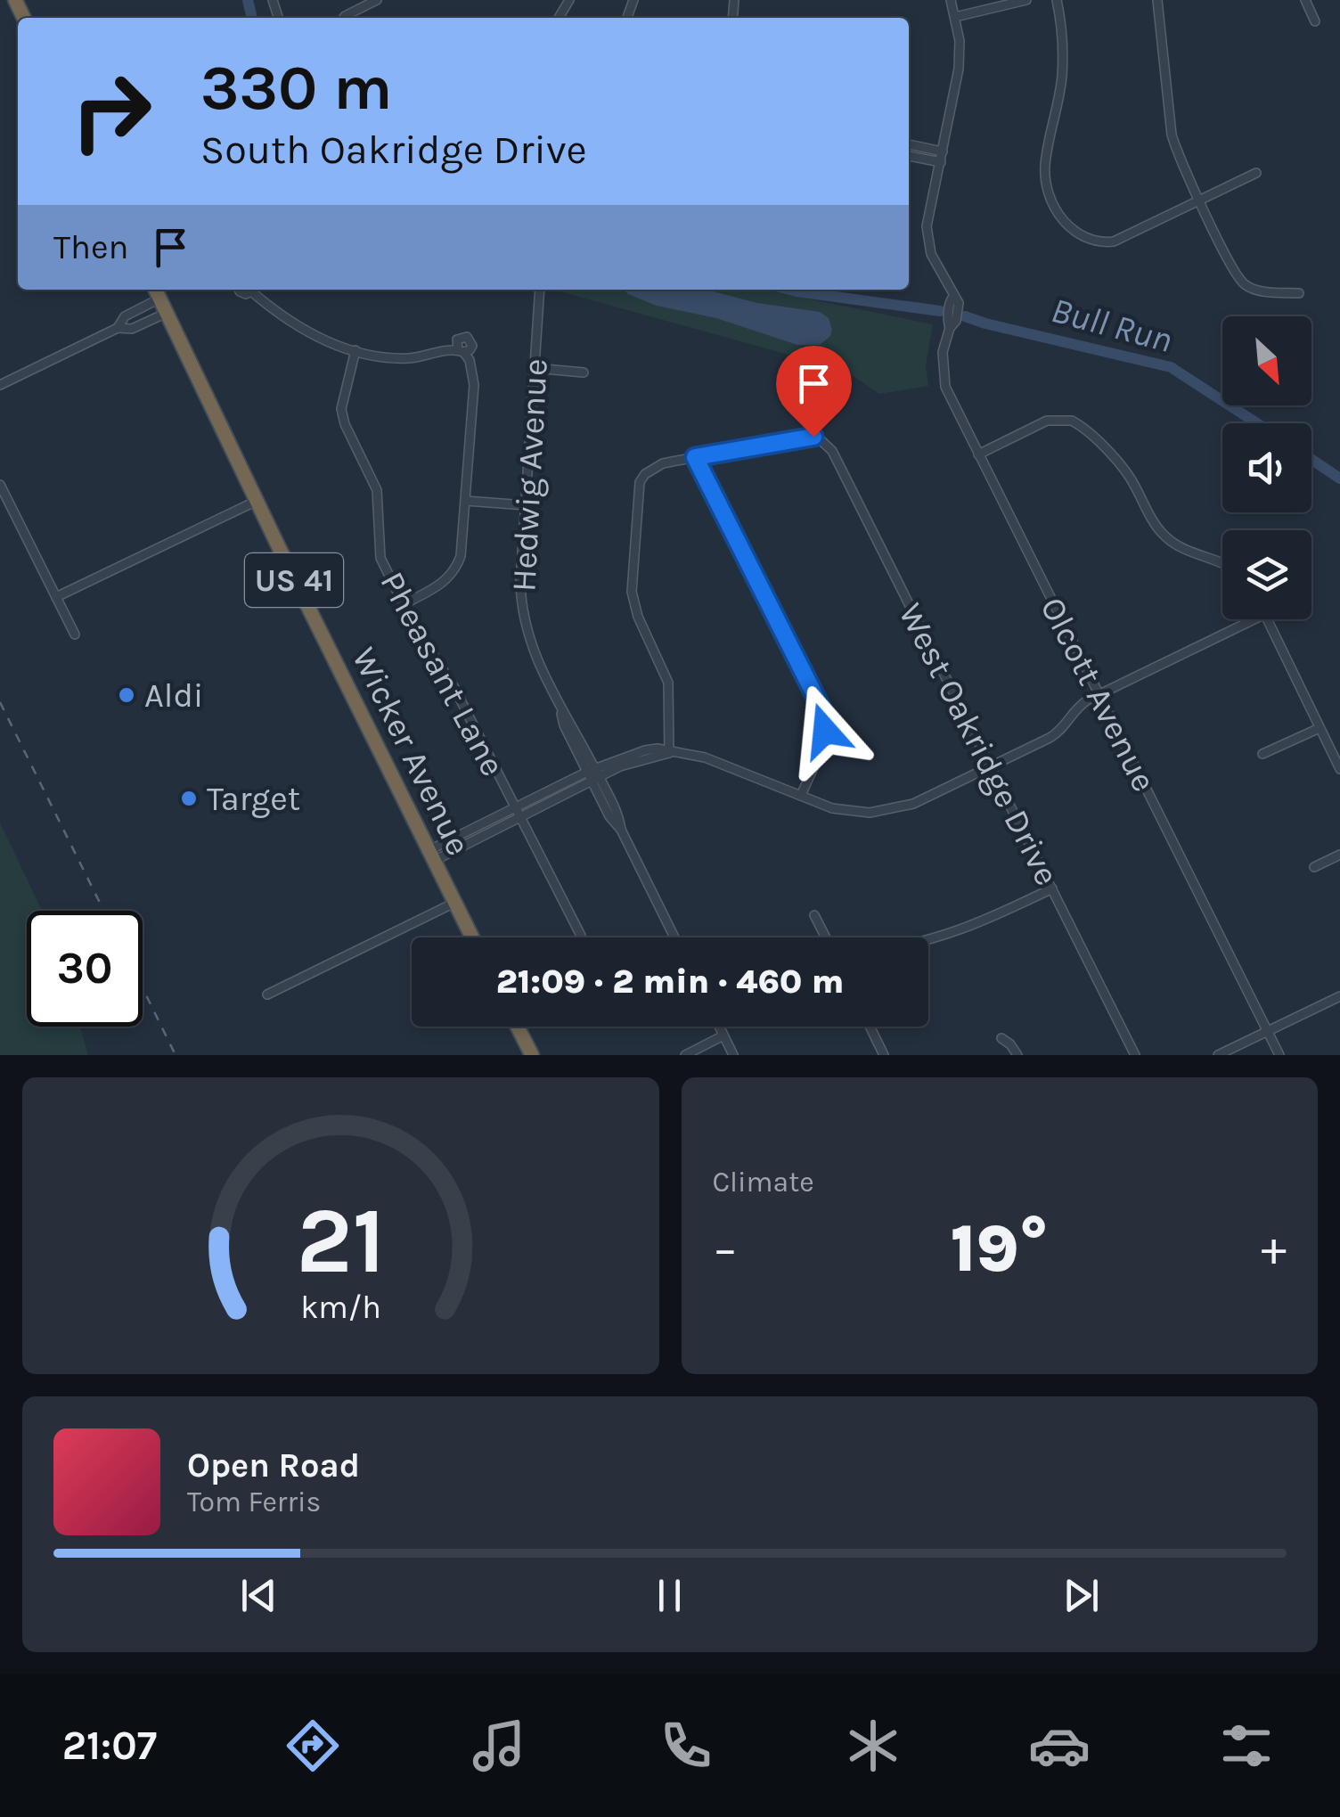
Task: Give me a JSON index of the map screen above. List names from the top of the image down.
{
  "streets": {
    "highway": ["US 41", "Wicker Avenue"],
    "street": [
      "Hedwig Avenue",
      "Pheasant Lane",
      "Olcott Avenue",
      "West Oakridge Drive"
    ]
  },
  "water": ["Bull Run"],
  "places": ["Aldi", "Target"],
  "north": "bottom right",
  "page": {
    "turn": ["330 m", "South Oakridge Drive"],
    "then": "Then",
    "limit": "30",
    "trip": "21:09 · 2 min · 460 m",
    "tile": "Climate",
    "heat": ["−", "19°", "+"],
    "song": ["Open Road", "Tom Ferris"],
    "tabs": "21:07",
    "gauge": ["21", "km/h"]
  }
}
